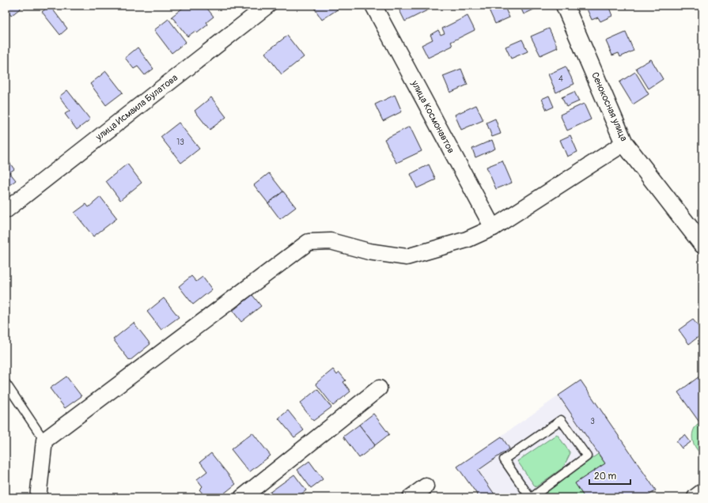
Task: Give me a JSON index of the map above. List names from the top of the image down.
{
  "streets": {
    "street": ["Сенокосная улица", "улица Исмаила Булатова", "улица Космонавтов"]
  },
  "house_numbers": ["4", "13", "3"],
  "scale_bar": "20 m"
}
